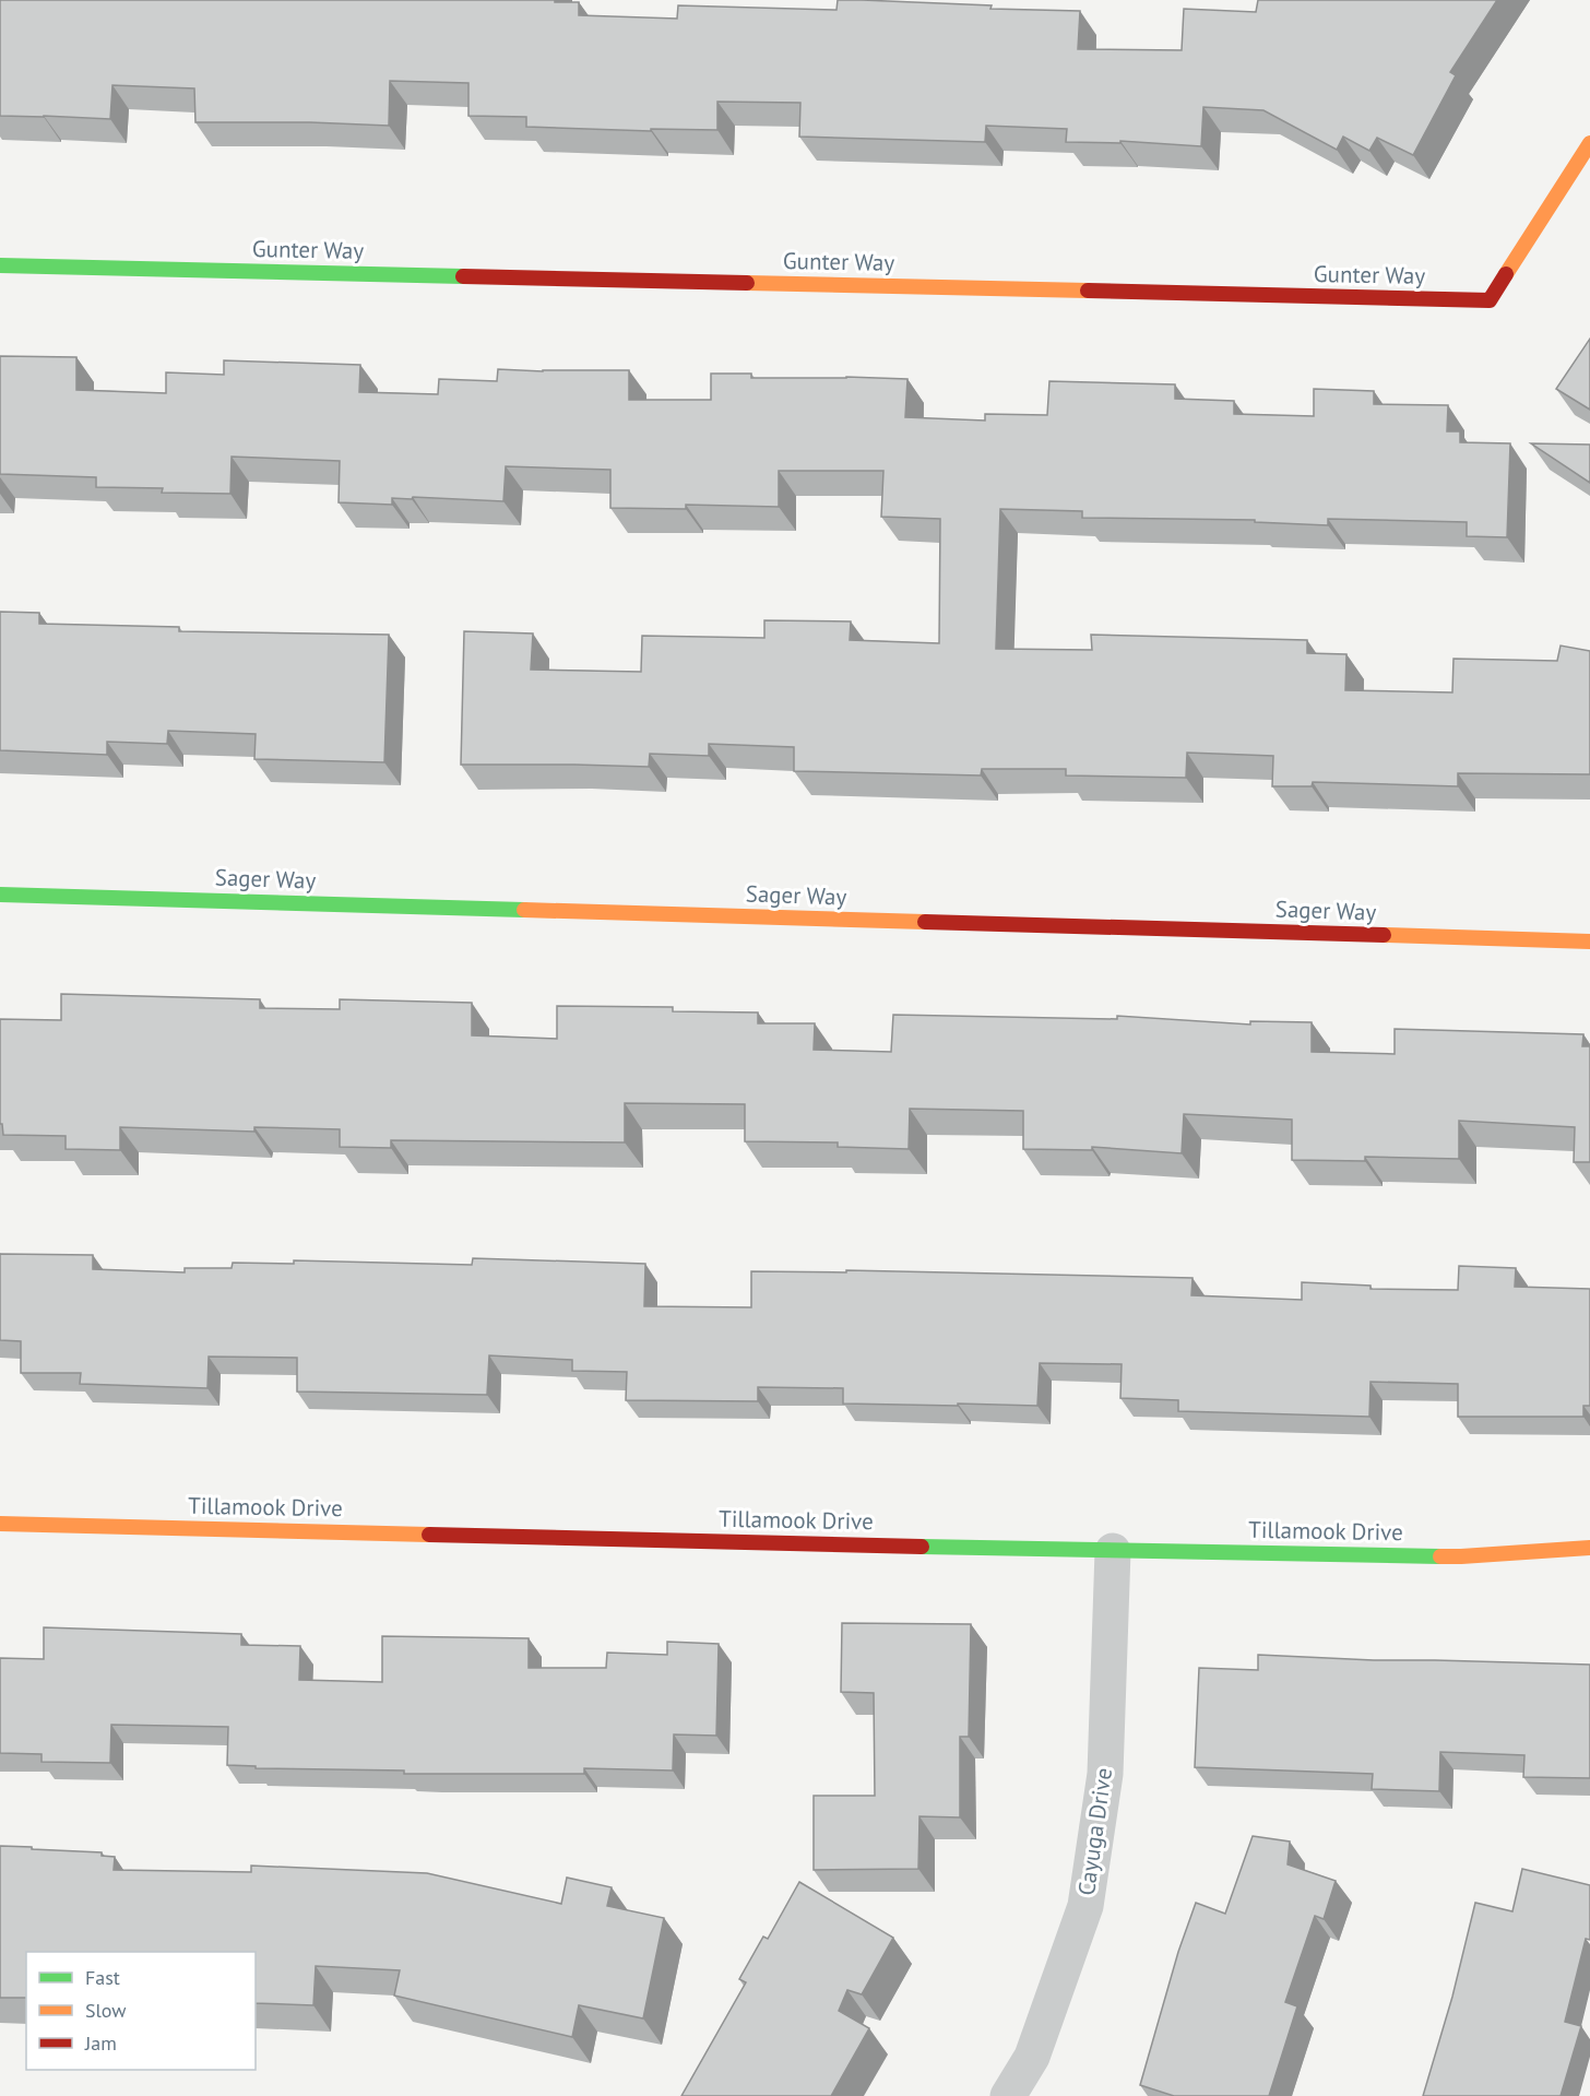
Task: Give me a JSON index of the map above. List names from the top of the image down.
{
  "streets": {
    "street": [
      "Gunter Way",
      "Sager Way",
      "Tillamook Drive",
      "Cayuga Drive"
    ]
  },
  "crossings": [
    ["Tillamook Drive", "Cayuga Drive"]
  ],
  "legend": ["Fast", "Slow", "Jam"]
}
